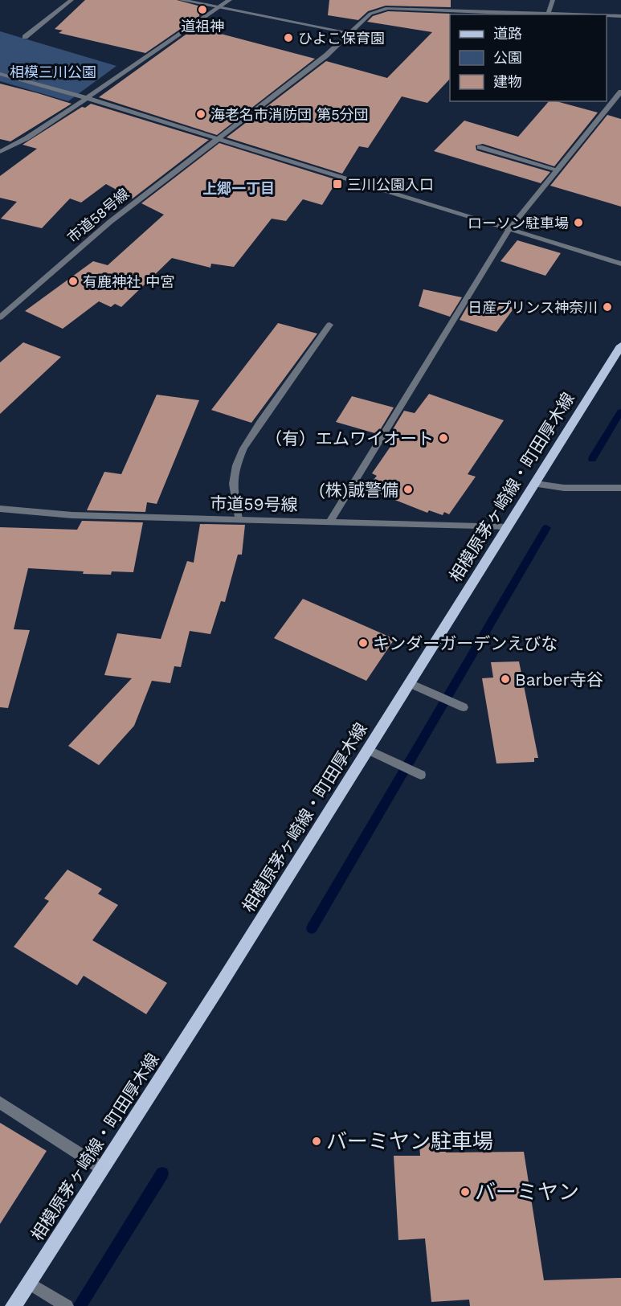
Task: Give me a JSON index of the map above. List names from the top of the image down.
{
  "streets": {
    "main road": ["相模原茅ヶ崎線・町田厚木線"],
    "street": ["市道58号線", "市道59号線"]
  },
  "crossings": [
    ["相模原茅ヶ崎線・町田厚木線", "市道59号線"]
  ],
  "districts": ["上郷一丁目"],
  "parks": ["相模三川公園"],
  "places": {
    "other": [
      "道祖神",
      "ひよこ保育園",
      "海老名市消防団 第5分団",
      "ローソン駐車場",
      "有鹿神社 中宮",
      "日産プリンス神奈川",
      "（有）エムワイオート",
      "(株)誠警備",
      "キンダーガーデンえびな",
      "Barber寺谷",
      "バーミヤン駐車場",
      "バーミヤン"
    ],
    "transit": ["三川公園入口"]
  },
  "legend": ["道路", "公園", "建物"]
}
